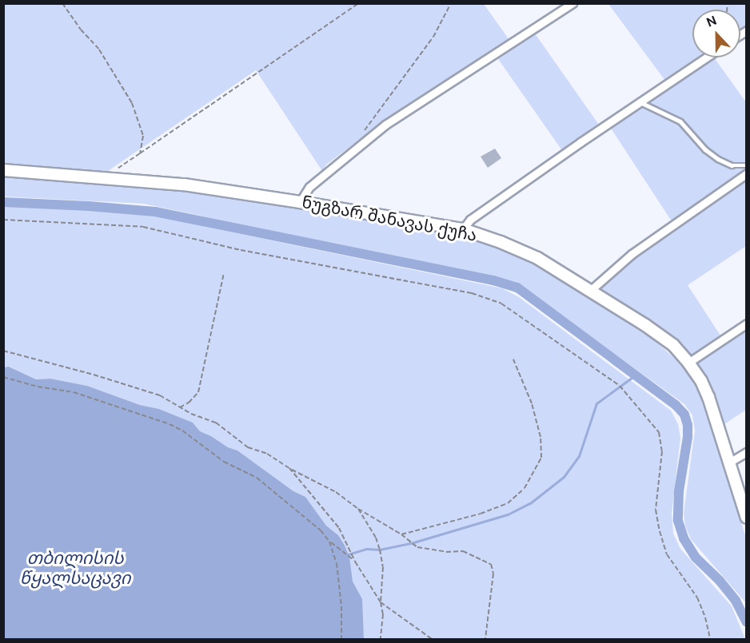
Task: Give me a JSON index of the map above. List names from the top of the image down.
{
  "streets": {
    "main road": ["ნუგზარ შანავას ქუჩა"]
  },
  "water": ["თბილისის წყალსაცავი"],
  "north": "top"
}
